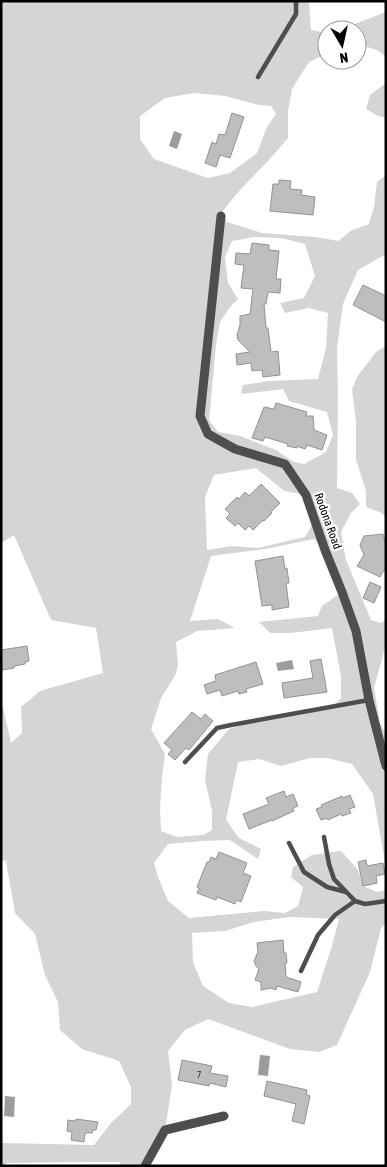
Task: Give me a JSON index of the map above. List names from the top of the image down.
{
  "streets": {
    "street": ["Rodona Road"]
  },
  "house_numbers": ["7"],
  "north": "bottom"
}
